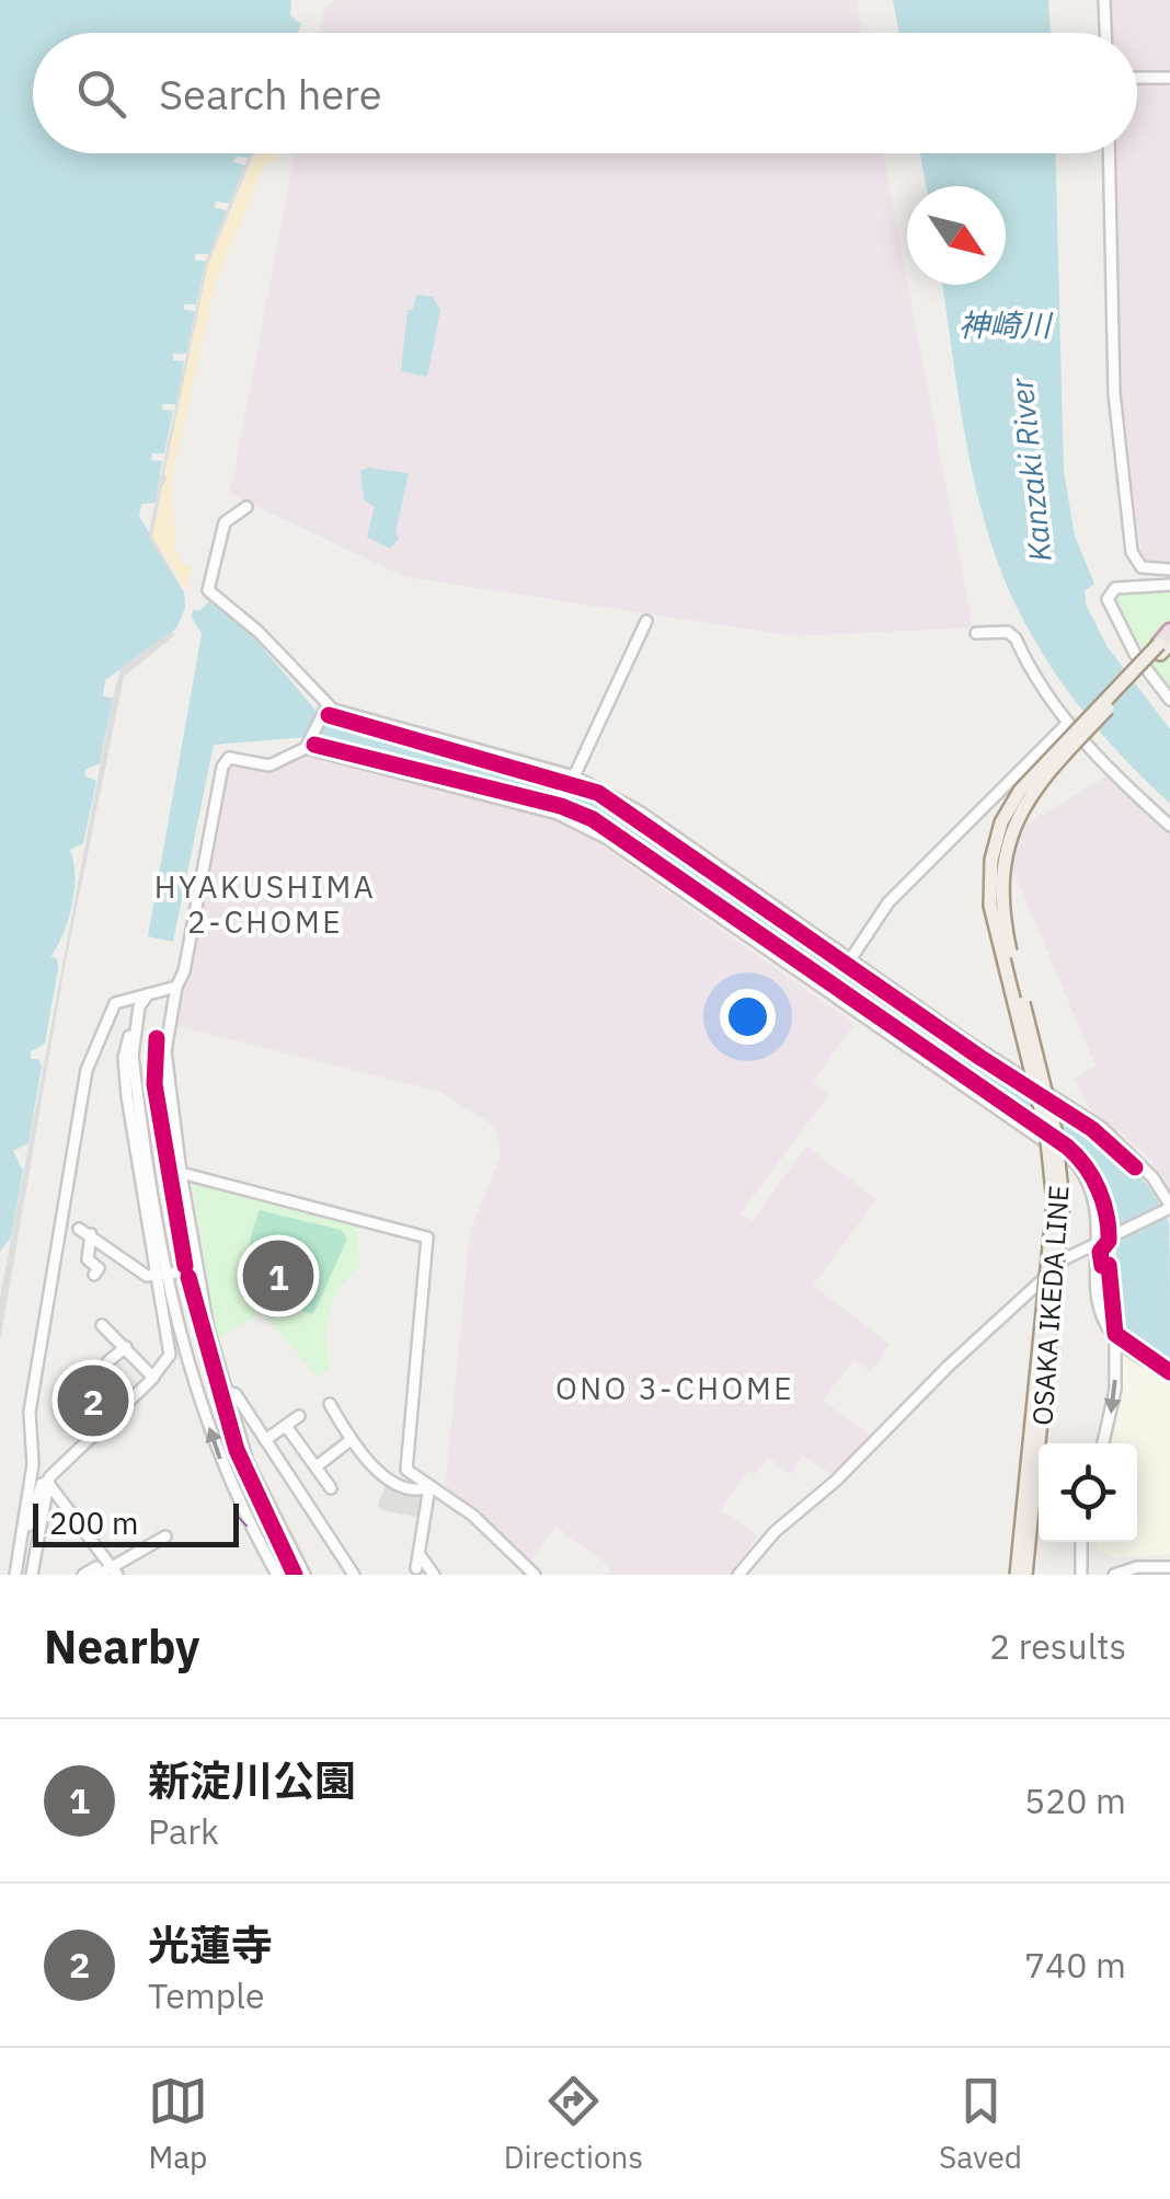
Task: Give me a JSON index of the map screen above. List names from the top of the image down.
{
  "streets": {
    "main road": ["OSAKA IKEDA LINE"]
  },
  "districts": ["HYAKUSHIMA 2-CHOME", "ONO 3-CHOME"],
  "water": ["神崎川", "Kanzaki River"],
  "scale_bar": "200 m",
  "north": "bottom right",
  "page": {
    "search": "Search here",
    "pins": ["1", "2"],
    "scale": "200 m",
    "heading": ["Nearby", "2 results"],
    "list": [
      {
        "mark": "1",
        "name": "新淀川公園",
        "note": "Park",
        "value": "520 m"
      },
      {
        "mark": "2",
        "name": "光蓮寺",
        "note": "Temple",
        "value": "740 m"
      }
    ],
    "nav": ["Map", "Directions", "Saved"]
  }
}
